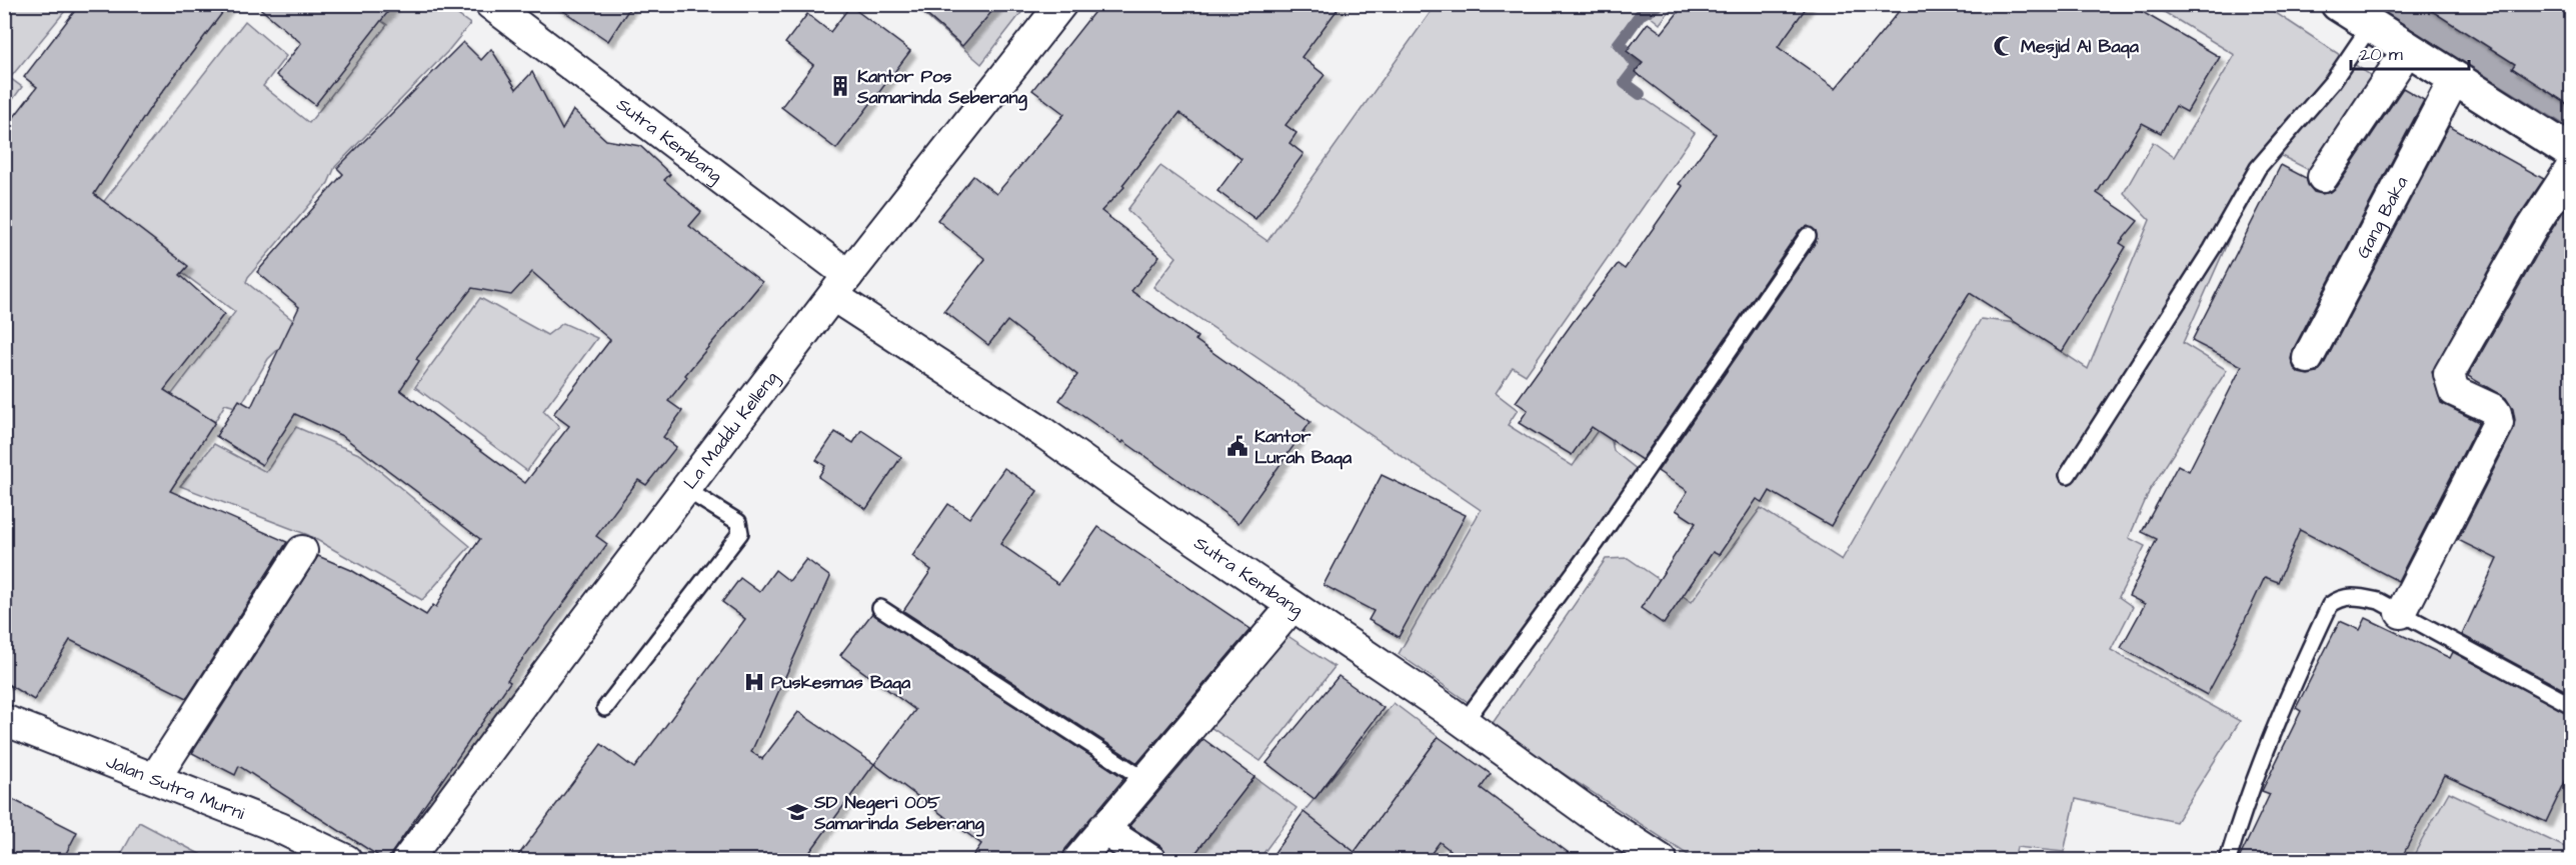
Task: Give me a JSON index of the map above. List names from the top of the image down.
{
  "streets": {
    "street": [
      "Sutra Kembang",
      "Gang Baka",
      "La Maddu Kelleng",
      "Jalan Sutra Murni"
    ]
  },
  "crossings": [
    ["Sutra Kembang", "La Maddu Kelleng"]
  ],
  "places": {
    "mosque": ["Mesjid Al Baqa"],
    "building": ["Kantor Pos Samarinda Seberang"],
    "public building": ["Kantor Lurah Baqa"],
    "hospital": ["Puskesmas Baqa"],
    "school or university": ["SD Negeri 005 Samarinda Seberang"]
  },
  "scale_bar": "20 m"
}
